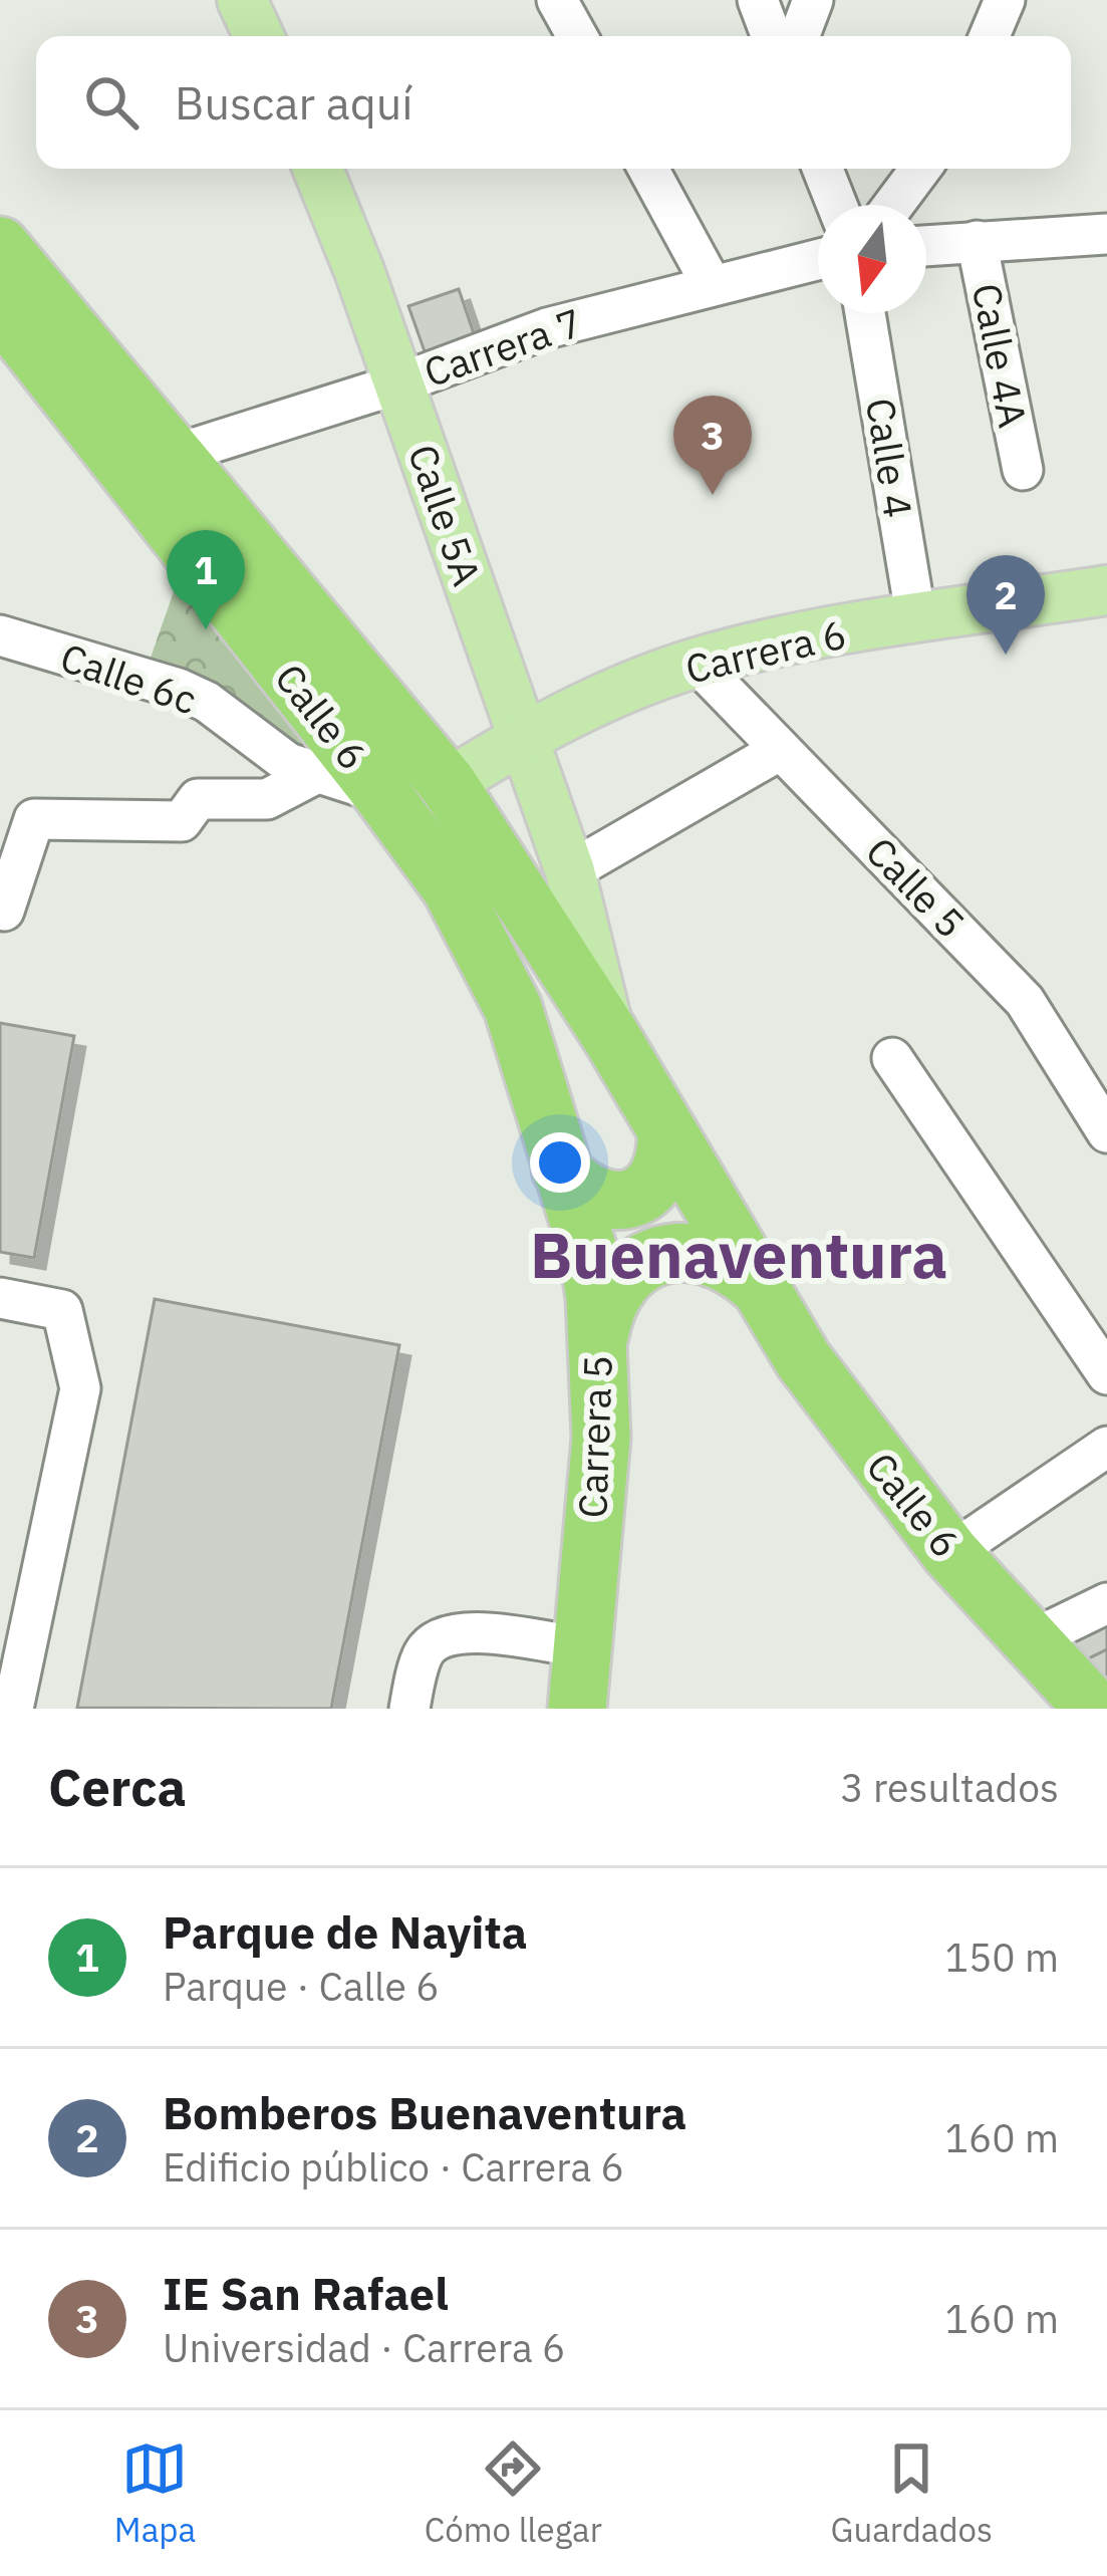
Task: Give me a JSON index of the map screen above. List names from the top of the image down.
{
  "streets": {
    "highway": ["Calle 6", "Carrera 5"],
    "main road": ["Calle 5A", "Carrera 6"],
    "street": [
      "Carrera 7",
      "Calle 4A",
      "Calle 4",
      "Calle 6c",
      "Calle 5"
    ]
  },
  "crossings": [
    ["Carrera 7", "Calle 5A"],
    ["Carrera 7", "Calle 6"],
    ["Calle 4", "Carrera 6"],
    ["Calle 5A", "Carrera 6"],
    ["Calle 5A", "Calle 6"],
    ["Carrera 6", "Calle 6"],
    ["Carrera 6", "Calle 5"],
    ["Calle 6c", "Calle 6"],
    ["Calle 6", "Carrera 5"]
  ],
  "districts": ["Buenaventura"],
  "north": "bottom",
  "page": {
    "search": "Buscar aquí",
    "pins": ["3", "1", "2"],
    "heading": ["Cerca", "3 resultados"],
    "list": [
      {
        "mark": "1",
        "name": "Parque de Nayita",
        "note": "Parque · Calle 6",
        "value": "150 m"
      },
      {
        "mark": "2",
        "name": "Bomberos Buenaventura",
        "note": "Edificio público · Carrera 6",
        "value": "160 m"
      },
      {
        "mark": "3",
        "name": "IE San Rafael",
        "note": "Universidad · Carrera 6",
        "value": "160 m"
      }
    ],
    "nav": ["Mapa", "Cómo llegar", "Guardados"]
  }
}
